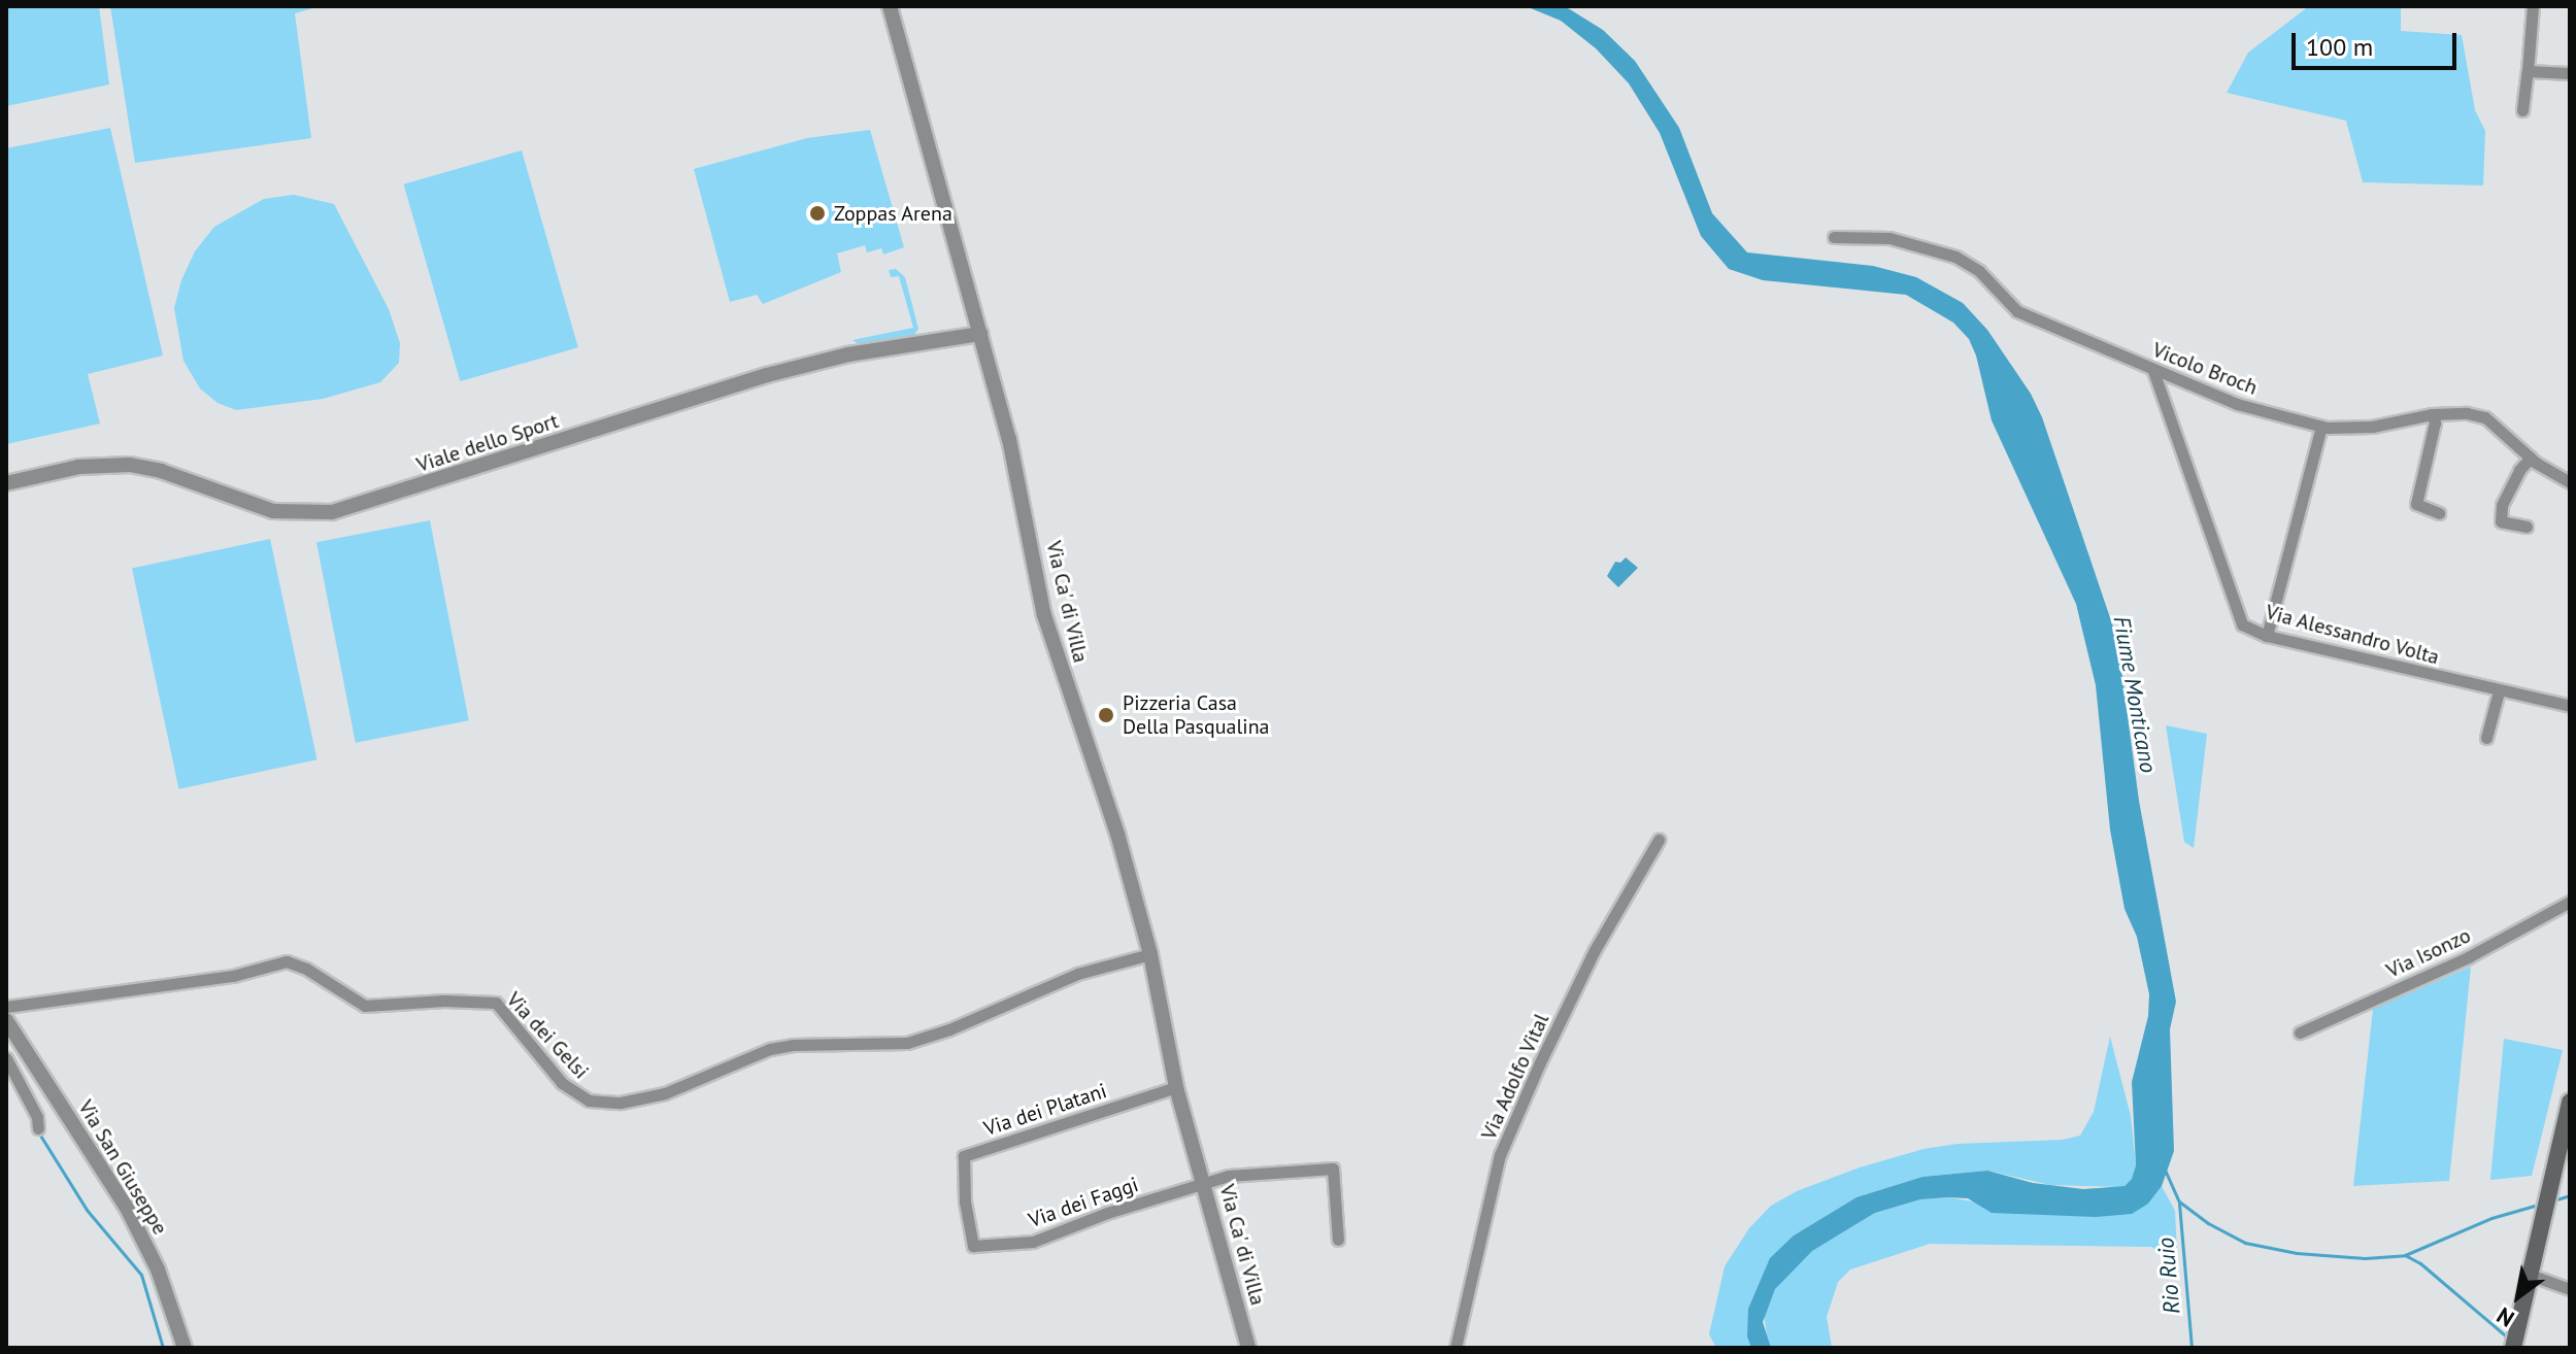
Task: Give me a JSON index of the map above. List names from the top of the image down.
{
  "streets": {
    "street": [
      "Vicolo Broch",
      "Viale dello Sport",
      "Via Ca' di Villa",
      "Via Alessandro Volta",
      "Via Isonzo",
      "Via dei Gelsi",
      "Via Adolfo Vital",
      "Via dei Platani",
      "Via San Giuseppe",
      "Via dei Faggi"
    ]
  },
  "crossings": [
    ["Vicolo Broch", "Via Alessandro Volta"],
    ["Viale dello Sport", "Via Ca' di Villa"],
    ["Via Ca' di Villa", "Via dei Gelsi"],
    ["Via Ca' di Villa", "Via dei Platani"],
    ["Via Ca' di Villa", "Via dei Faggi"],
    ["Via dei Gelsi", "Via San Giuseppe"],
    ["Via dei Platani", "Via dei Faggi"]
  ],
  "water": ["Fiume Monticano", "Rio Ruio"],
  "places": ["Zoppas Arena", "Pizzeria Casa Della Pasqualina"],
  "scale_bar": "100 m",
  "north": "bottom left"
}
